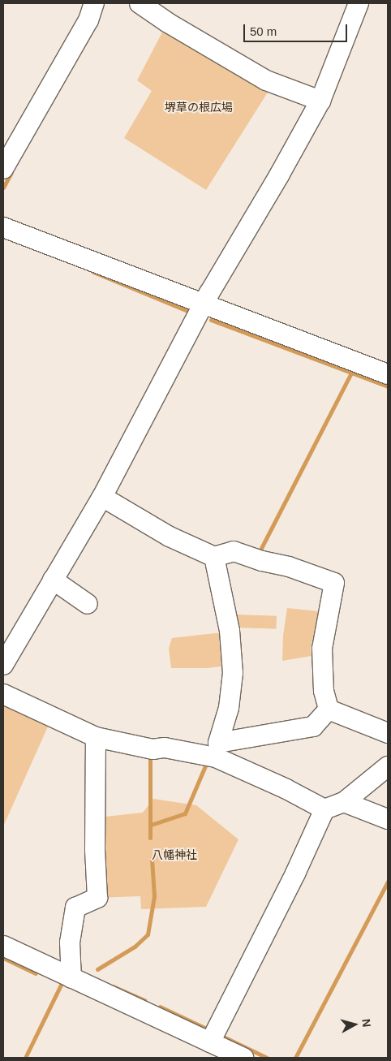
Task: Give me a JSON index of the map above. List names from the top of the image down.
{
  "parks": ["堺草の根広場", "八幡神社"],
  "scale_bar": "50 m",
  "north": "right"
}
